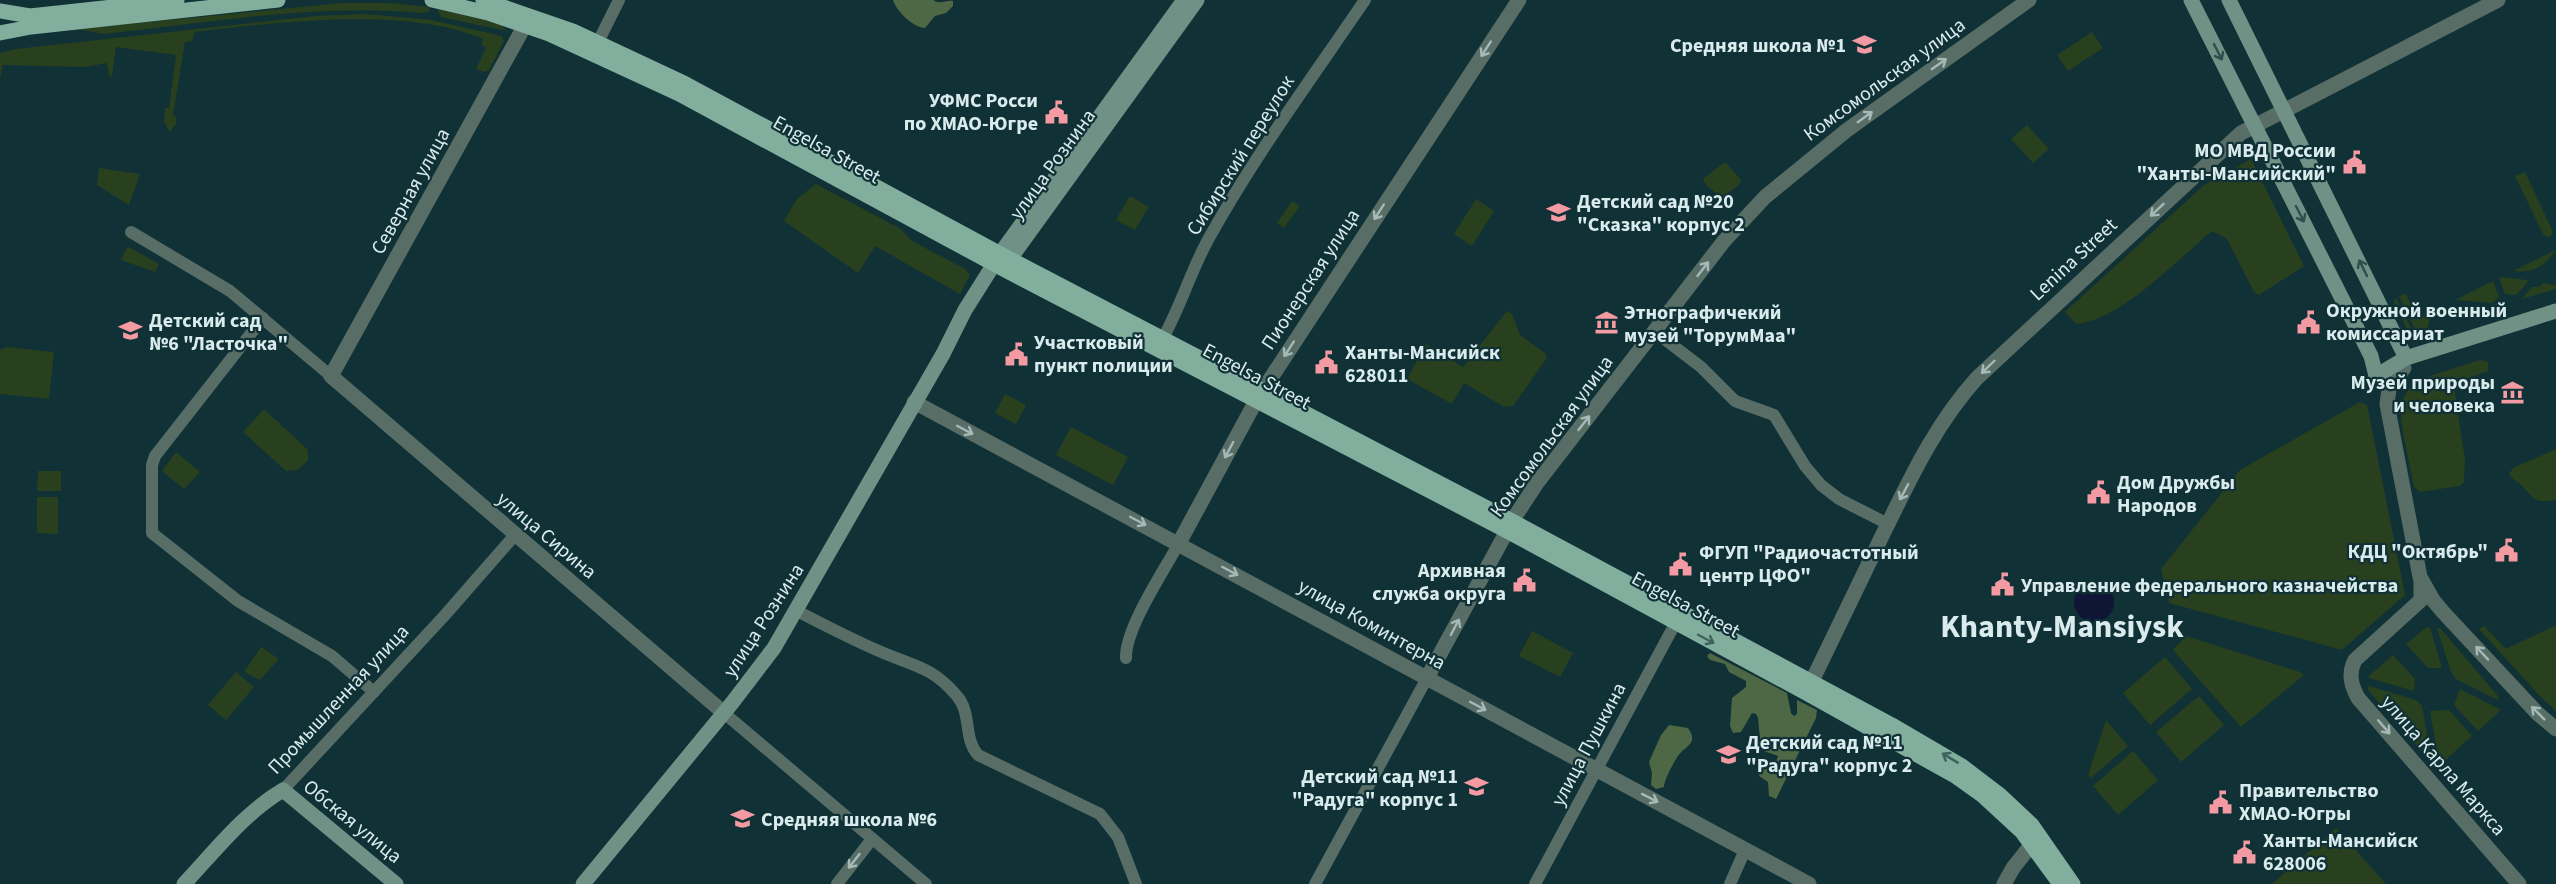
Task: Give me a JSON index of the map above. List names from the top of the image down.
{
  "streets": {
    "main road": [
      "Engelsa Street",
      "улица Рознина",
      "Промышленная улица",
      "Обская улица"
    ],
    "street": [
      "Комсомольская улица",
      "Сибирский переулок",
      "Северная улица",
      "Lenina Street",
      "Пионерская улица",
      "улица Сирина",
      "улица Коминтерна",
      "улица Пушкина",
      "улица Карла Маркса"
    ]
  },
  "crossings": [
    ["Комсомольская улица", "Engelsa Street"],
    ["Комсомольская улица", "улица Коминтерна"],
    ["Engelsa Street", "Сибирский переулок"],
    ["Engelsa Street", "улица Рознина"],
    ["Engelsa Street", "Северная улица"],
    ["Engelsa Street", "Lenina Street"],
    ["Engelsa Street", "Пионерская улица"],
    ["Engelsa Street", "улица Пушкина"],
    ["улица Рознина", "улица Сирина"],
    ["улица Рознина", "улица Коминтерна"],
    ["Северная улица", "улица Сирина"],
    ["Пионерская улица", "улица Коминтерна"],
    ["улица Сирина", "Промышленная улица"],
    ["улица Коминтерна", "улица Пушкина"],
    ["Промышленная улица", "Обская улица"]
  ],
  "one_way": [
    "Комсомольская улица",
    "Lenina Street",
    "Пионерская улица",
    "улица Коминтерна"
  ],
  "districts": ["Khanty-Mansiysk"],
  "places": {
    "school or university": [
      "Средняя школа №1",
      "Детский сад №20 \"Сказка\" корпус 2",
      "Детский сад №6 \"Ласточка\"",
      "Детский сад №11 \"Радуга\" корпус 2",
      "Детский сад №11 \"Радуга\" корпус 1",
      "Средняя школа №6"
    ],
    "public building": [
      "УФМС Росси по ХМАО-Югре",
      "МО МВД России \"Ханты-Мансийский\"",
      "Окружной военный комиссариат",
      "Участковый пункт полиции",
      "Ханты-Мансийск 628011",
      "Дом Дружбы Народов",
      "КДЦ \"Октябрь\"",
      "ФГУП \"Радиочастотный центр ЦФО\"",
      "Архивная служба округа",
      "Управление федерального казначейства",
      "Правительство ХМАО-Югры",
      "Ханты-Мансийск 628006"
    ],
    "museum": ["Этнографичекий музей \"ТорумМаа\"", "Музей природы и человека"]
  }
}
